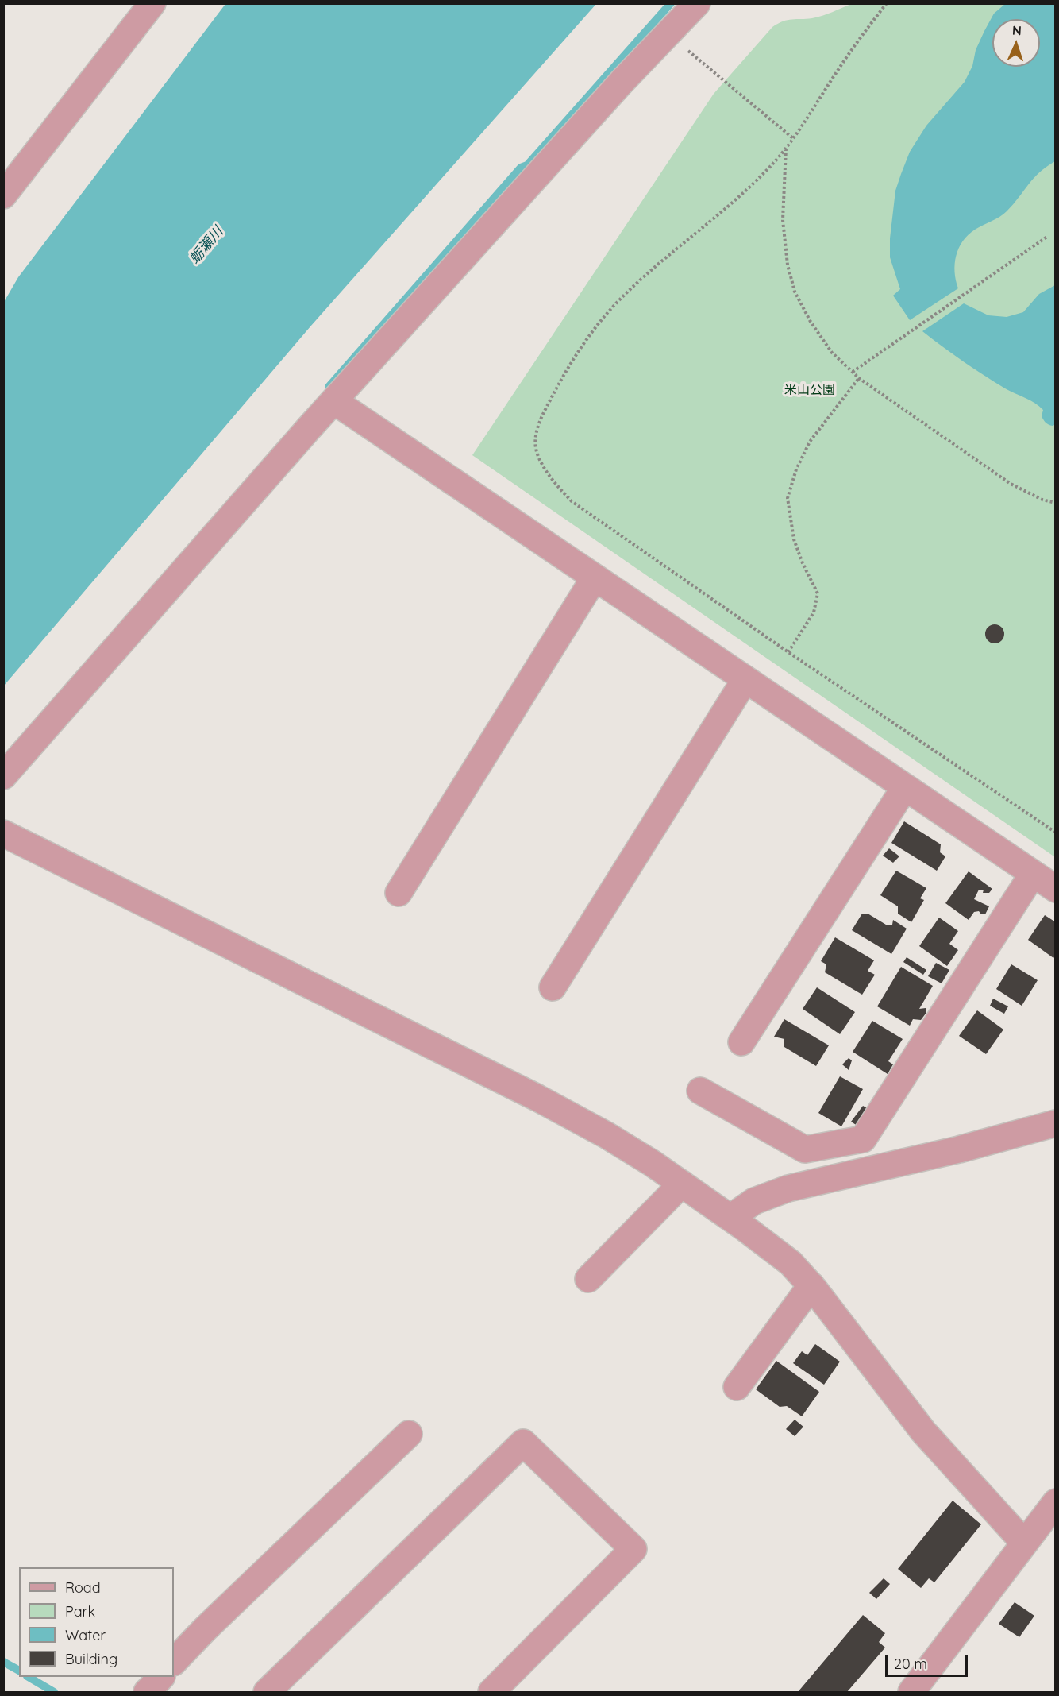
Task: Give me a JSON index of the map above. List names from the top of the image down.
{
  "water": ["蛎瀬川"],
  "parks": ["米山公園"],
  "legend": [
    "Road",
    "Park",
    "Water",
    "Building"
  ],
  "scale_bar": "20 m",
  "north": "top"
}
